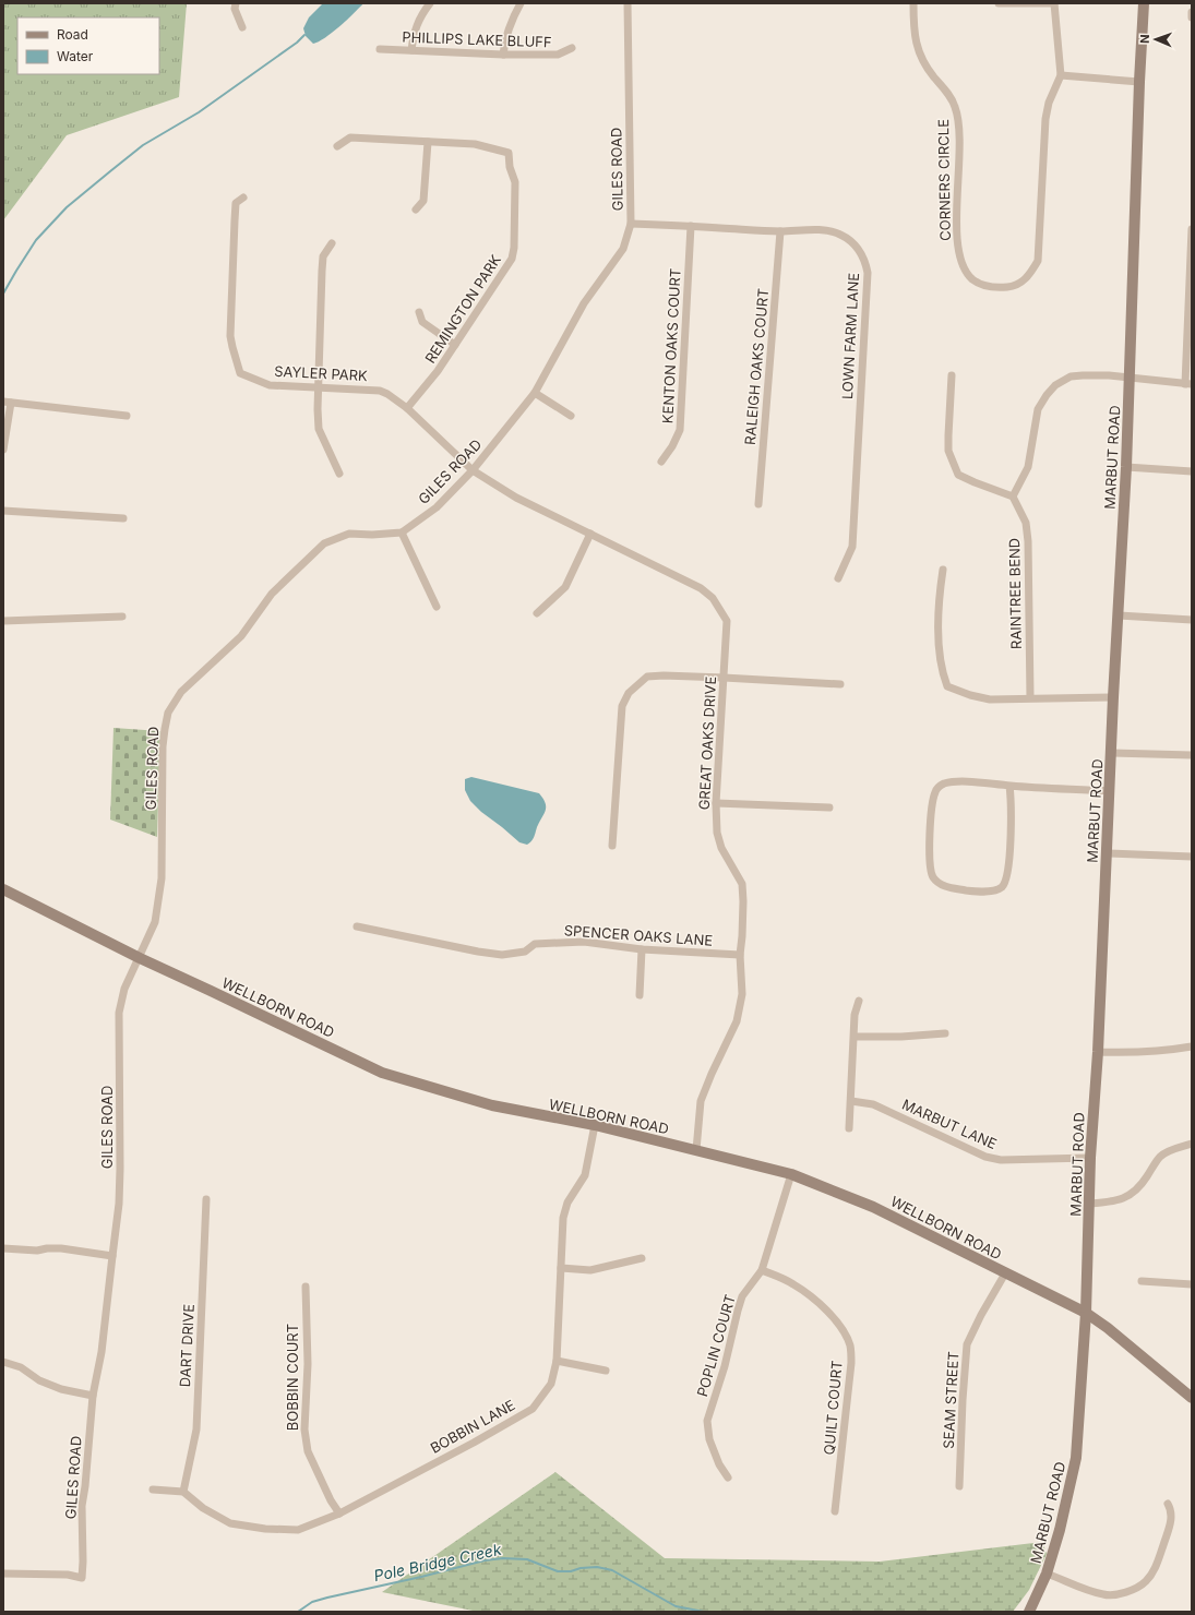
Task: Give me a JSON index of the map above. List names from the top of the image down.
{
  "streets": {
    "street": [
      "PHILLIPS LAKE BLUFF",
      "GILES ROAD",
      "CORNERS CIRCLE",
      "REMINGTON PARK",
      "LOWN FARM LANE",
      "KENTON OAKS COURT",
      "RALEIGH OAKS COURT",
      "SAYLER PARK",
      "MARBUT ROAD",
      "RAINTREE BEND",
      "GREAT OAKS DRIVE",
      "SPENCER OAKS LANE",
      "WELLBORN ROAD",
      "MARBUT LANE",
      "DART DRIVE",
      "POPLIN COURT",
      "BOBBIN COURT",
      "SEAM STREET",
      "QUILT COURT",
      "BOBBIN LANE"
    ]
  },
  "crossings": [
    ["GILES ROAD", "LOWN FARM LANE"],
    ["GILES ROAD", "SAYLER PARK"],
    ["GILES ROAD", "GREAT OAKS DRIVE"],
    ["GILES ROAD", "WELLBORN ROAD"],
    ["REMINGTON PARK", "SAYLER PARK"],
    ["LOWN FARM LANE", "KENTON OAKS COURT"],
    ["LOWN FARM LANE", "RALEIGH OAKS COURT"],
    ["SAYLER PARK", "GREAT OAKS DRIVE"],
    ["MARBUT ROAD", "WELLBORN ROAD"],
    ["MARBUT ROAD", "MARBUT LANE"],
    ["GREAT OAKS DRIVE", "SPENCER OAKS LANE"],
    ["GREAT OAKS DRIVE", "WELLBORN ROAD"],
    ["WELLBORN ROAD", "POPLIN COURT"],
    ["WELLBORN ROAD", "SEAM STREET"],
    ["WELLBORN ROAD", "BOBBIN LANE"],
    ["DART DRIVE", "BOBBIN LANE"],
    ["POPLIN COURT", "QUILT COURT"],
    ["BOBBIN COURT", "BOBBIN LANE"]
  ],
  "water": ["Pole Bridge Creek"],
  "legend": ["Road", "Water"],
  "north": "left"
}
